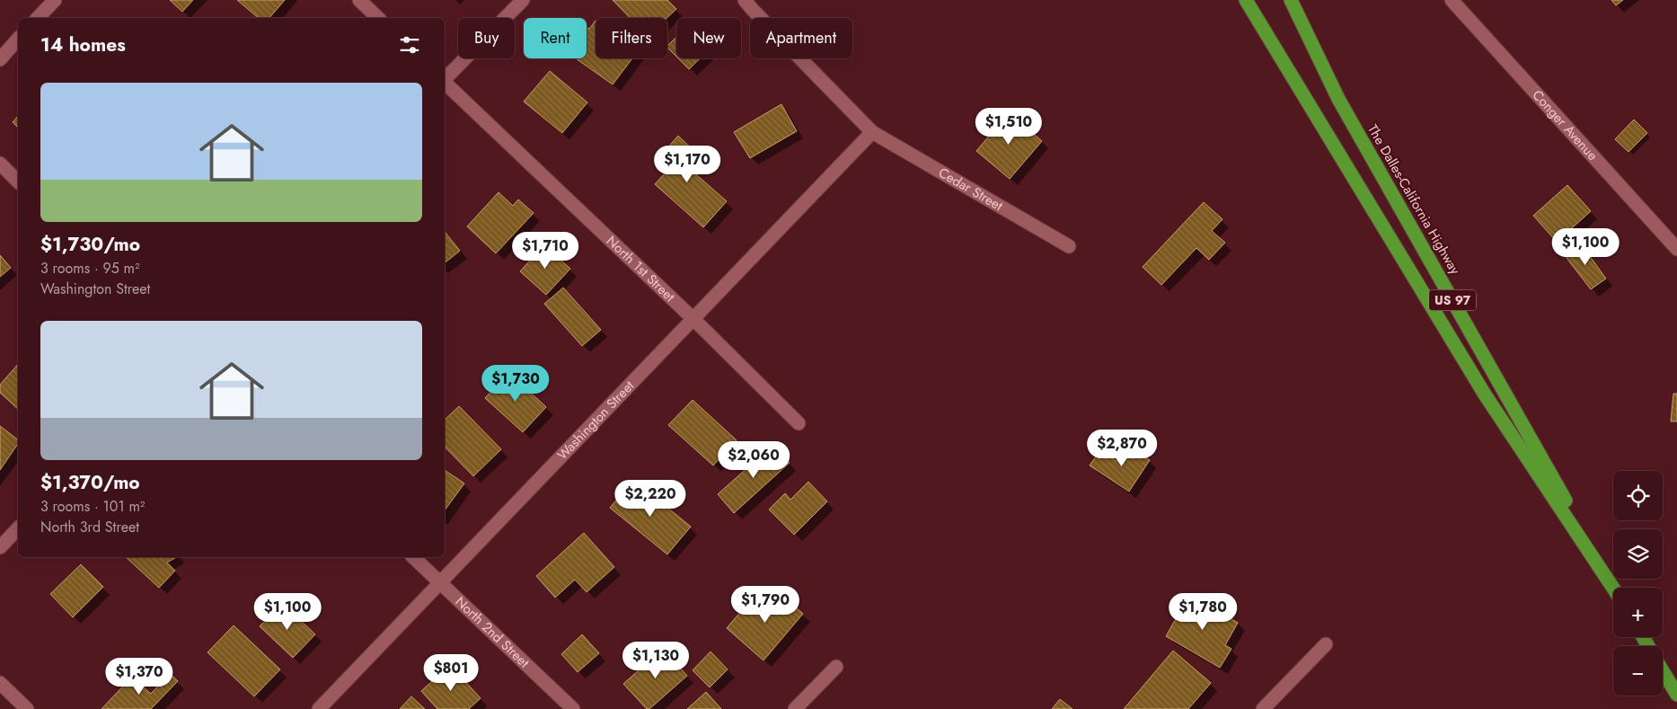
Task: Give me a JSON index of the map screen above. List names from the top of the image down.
{
  "streets": {
    "highway": ["The Dalles-California Highway", "US 97"],
    "street": [
      "Conger Avenue",
      "Cedar Street",
      "North 1st Street",
      "Washington Street",
      "North 2nd Street"
    ]
  },
  "crossings": [
    ["Cedar Street", "Washington Street"],
    ["North 1st Street", "Washington Street"],
    ["Washington Street", "North 2nd Street"]
  ],
  "page": {
    "chip": [
      "Buy",
      "Rent",
      "Filters",
      "New",
      "Apartment"
    ],
    "heading": "14 homes",
    "list": [
      {
        "name": "$1,730/mo",
        "note": "3 rooms · 95 m² · Washington Street"
      },
      {
        "name": "$1,370/mo",
        "note": "3 rooms · 101 m² · North 3rd Street"
      }
    ],
    "price": [
      "$1,510",
      "$1,170",
      "$1,100",
      "$1,710",
      "$1,730",
      "$2,870",
      "$2,060",
      "$2,220",
      "$1,790",
      "$1,100",
      "$1,780",
      "$1,130",
      "$801",
      "$1,370"
    ],
    "map_buttons": ["+", "−"]
  }
}
